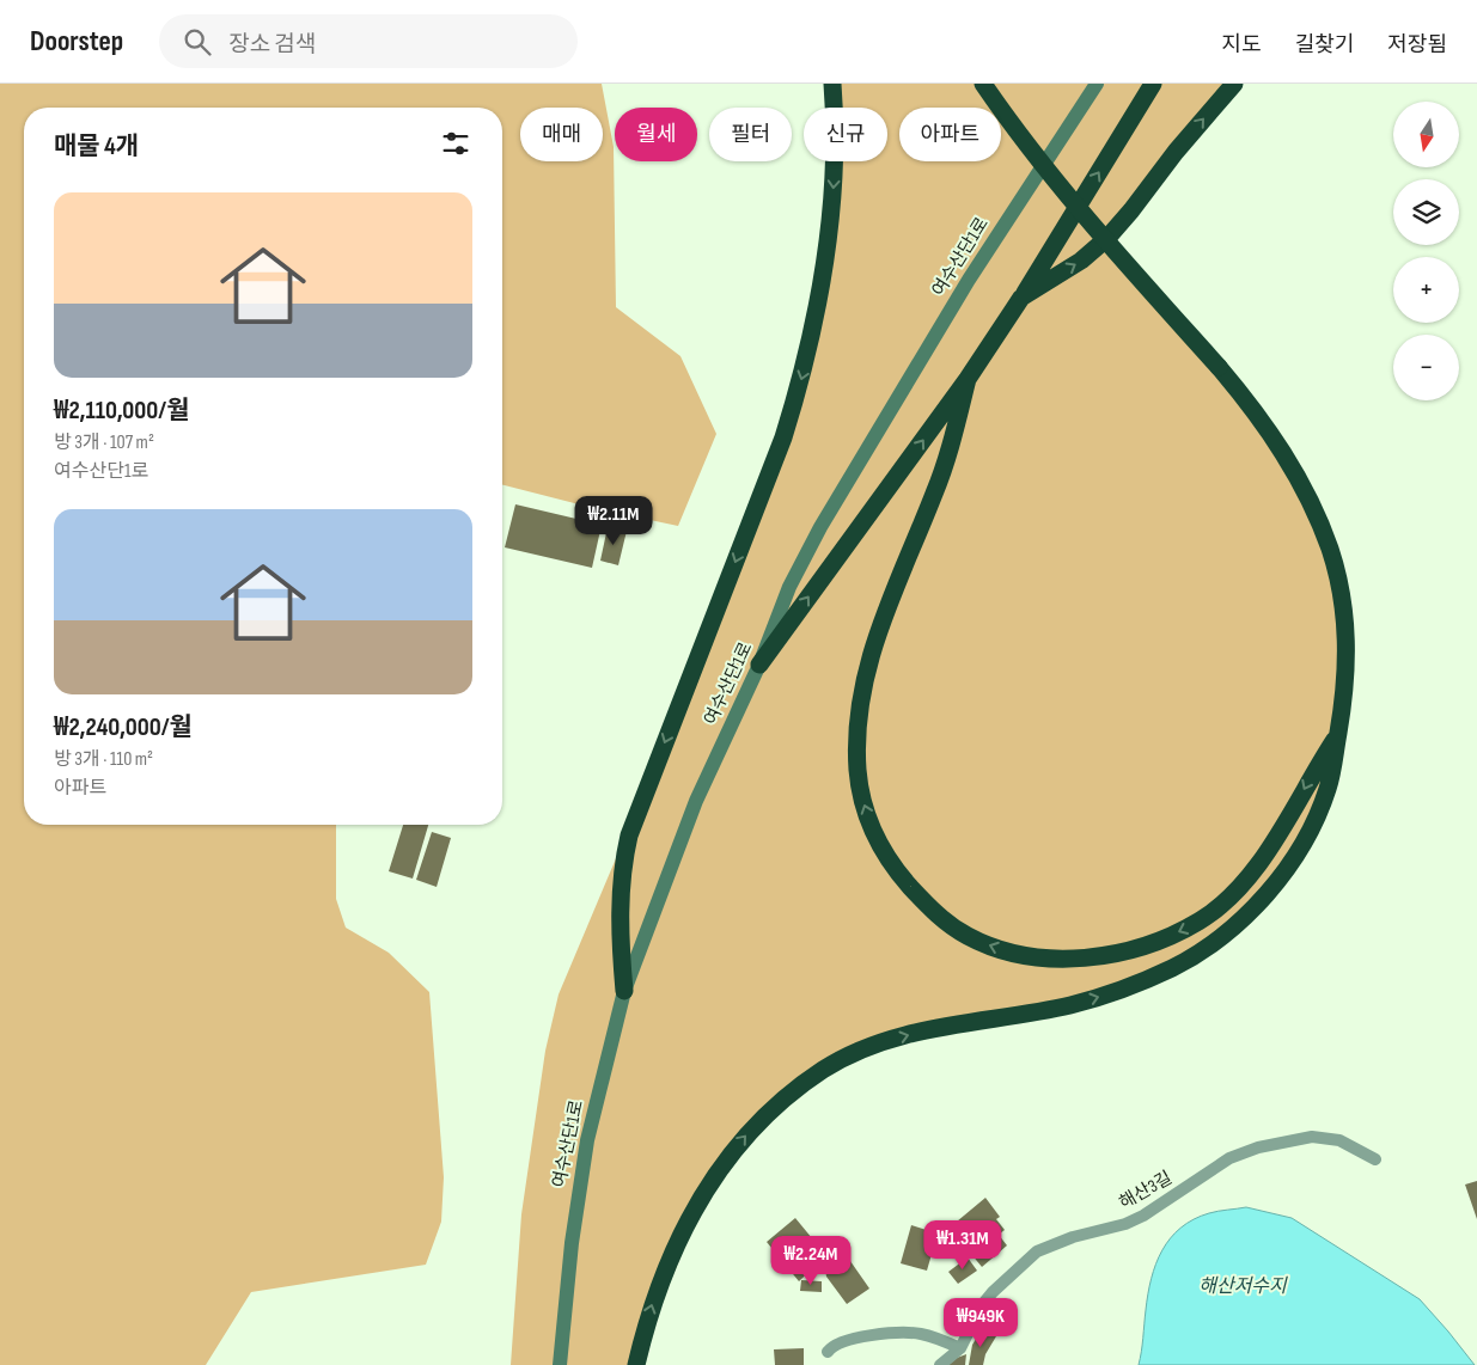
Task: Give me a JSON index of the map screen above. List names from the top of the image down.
{
  "streets": {
    "street": ["여수산단1로"],
    "lane": ["해산3길"]
  },
  "water": ["해산저수지"],
  "north": "bottom",
  "page": {
    "header": "Doorstep",
    "search": "장소 검색",
    "nav": ["지도", "길찾기", "저장됨"],
    "map_buttons": ["+", "−"],
    "chip": [
      "매매",
      "월세",
      "필터",
      "신규",
      "아파트"
    ],
    "heading": "매물 4개",
    "list": [
      {
        "name": "₩2,110,000/월",
        "note": "방 3개 · 107 m² · 여수산단1로"
      },
      {
        "name": "₩2,240,000/월",
        "note": "방 3개 · 110 m² · 아파트"
      }
    ],
    "price": [
      "₩2.11M",
      "₩1.31M",
      "₩2.24M",
      "₩949K"
    ]
  }
}
